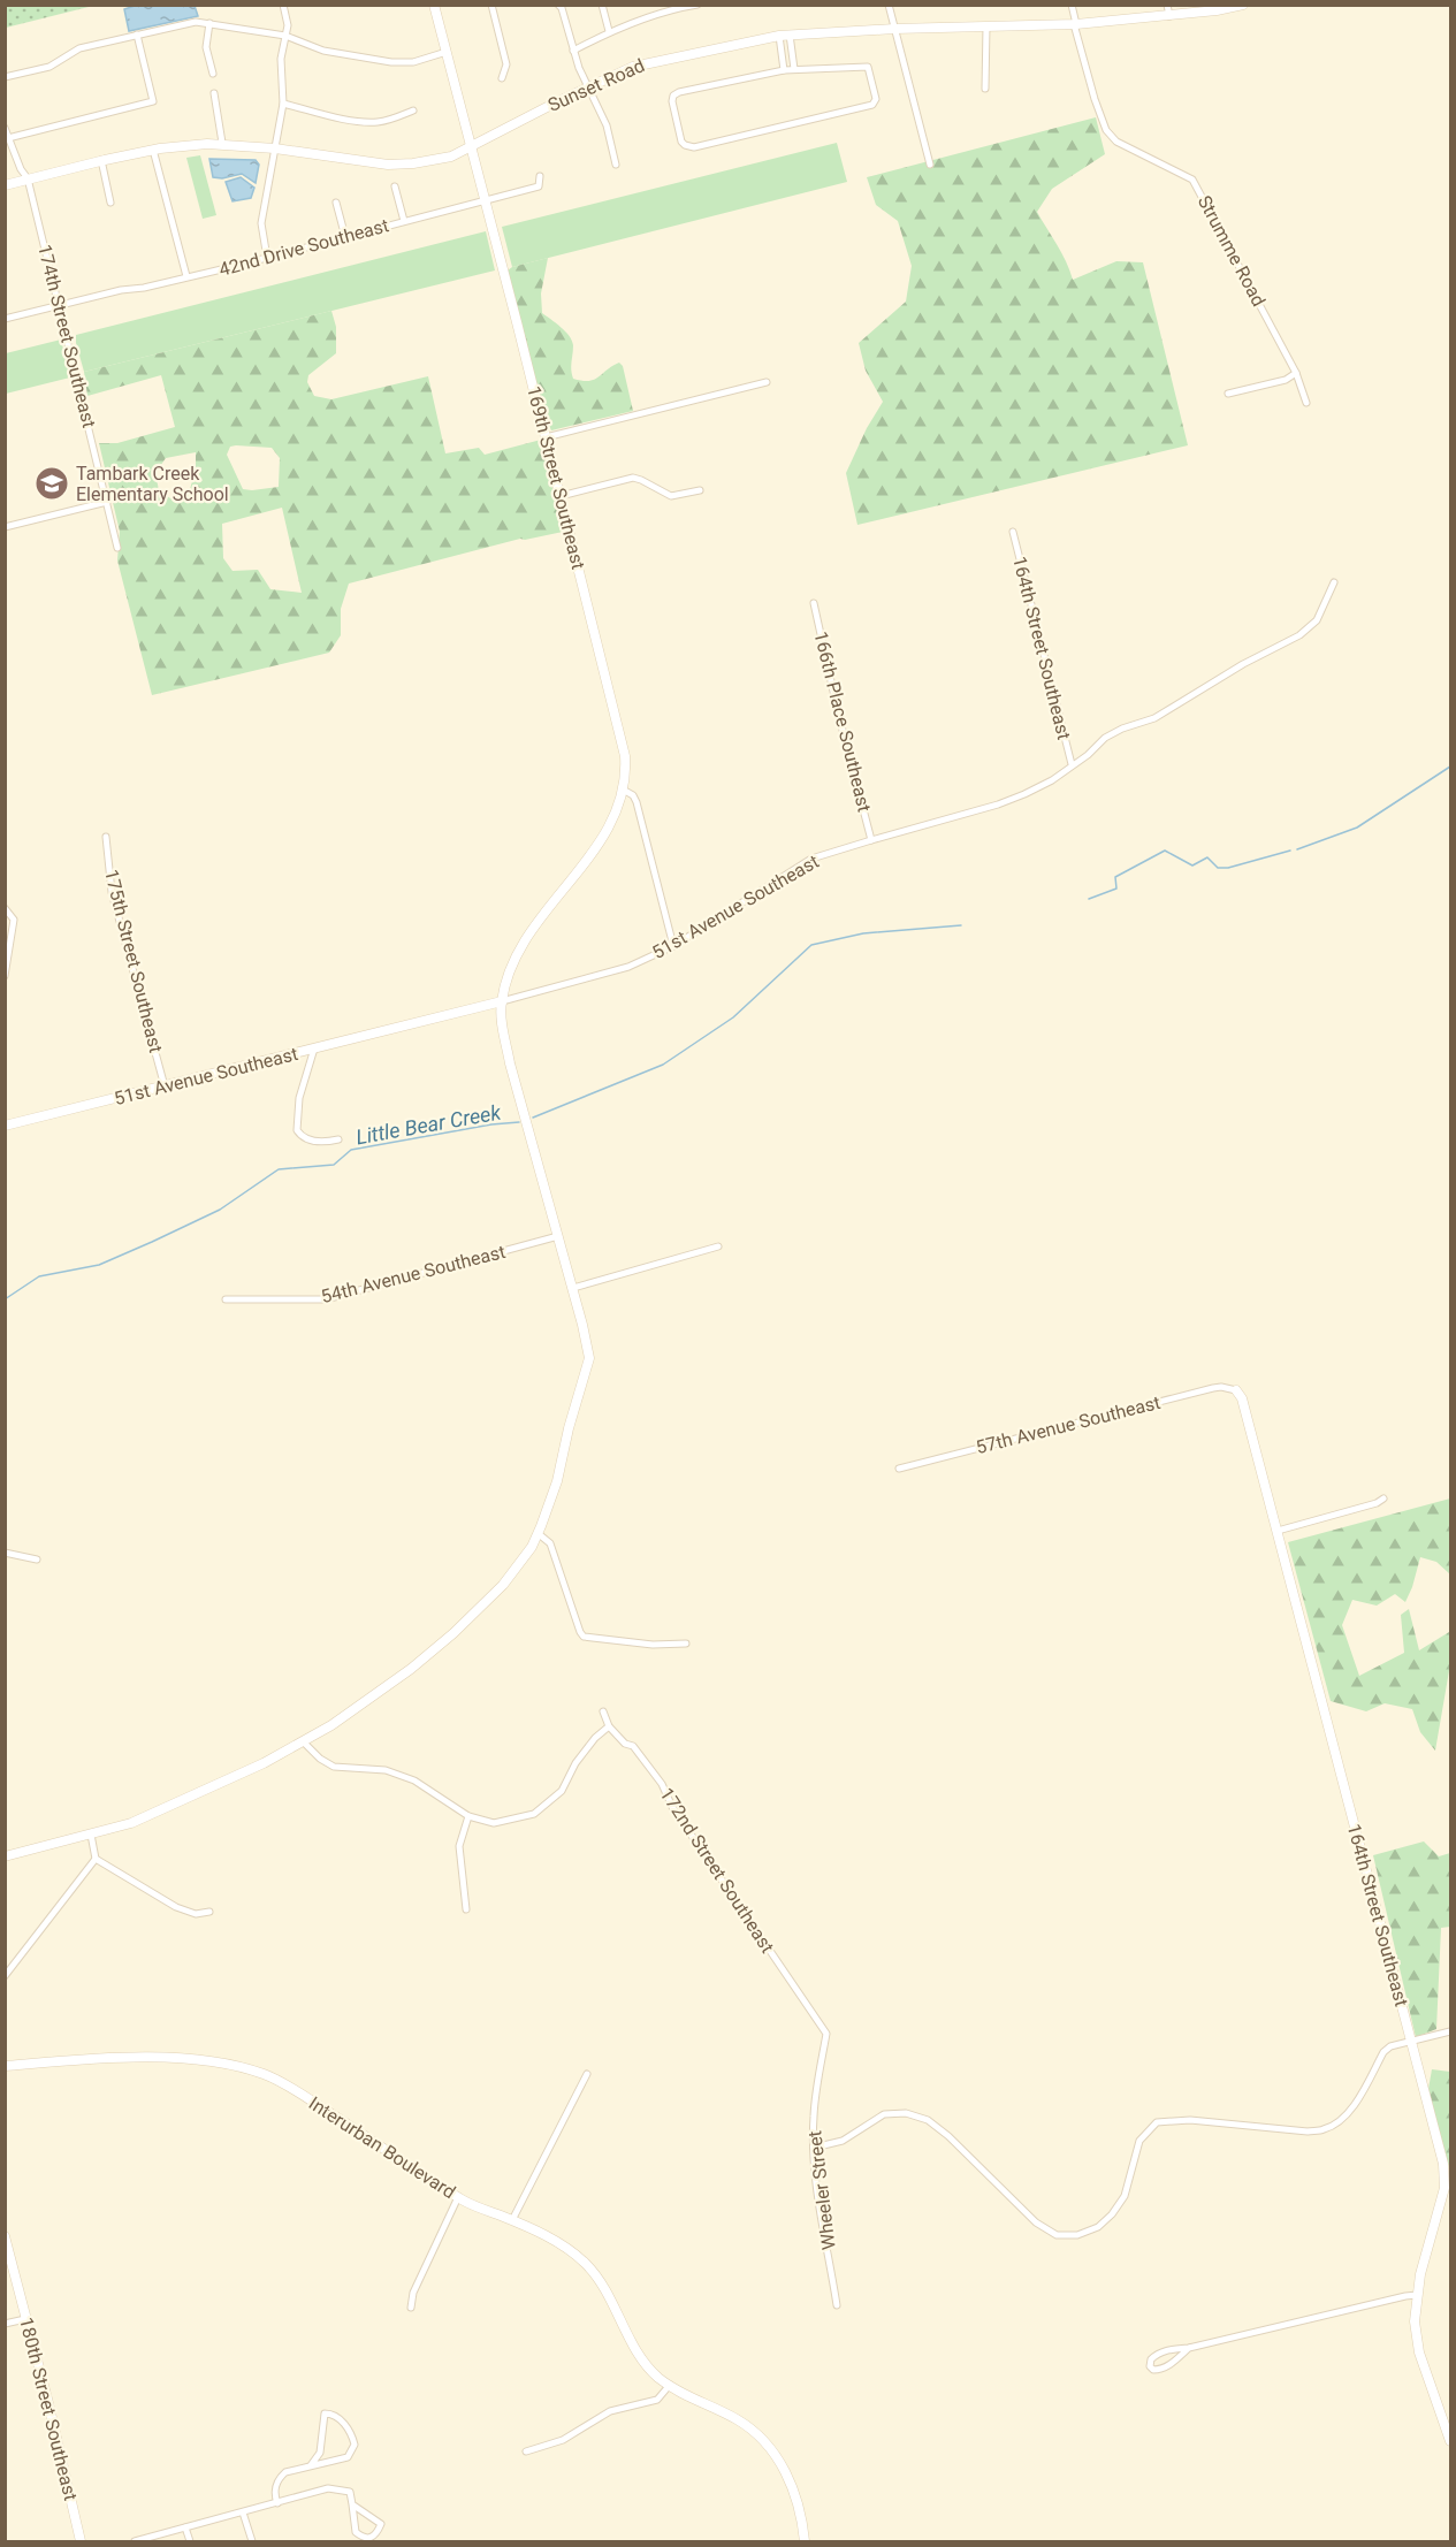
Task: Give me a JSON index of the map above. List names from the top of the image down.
{
  "streets": {
    "street": [
      "Sunset Road",
      "42nd Drive Southeast",
      "Strumme Road",
      "174th Street Southeast",
      "169th Street Southeast",
      "164th Street Southeast",
      "166th Place Southeast",
      "51st Avenue Southeast",
      "175th Street Southeast",
      "54th Avenue Southeast",
      "57th Avenue Southeast",
      "172nd Street Southeast",
      "Interurban Boulevard",
      "Wheeler Street",
      "180th Street Southeast"
    ]
  },
  "crossings": [
    ["Sunset Road", "Strumme Road"],
    ["Sunset Road", "174th Street Southeast"],
    ["Sunset Road", "169th Street Southeast"],
    ["42nd Drive Southeast", "174th Street Southeast"],
    ["42nd Drive Southeast", "169th Street Southeast"],
    ["164th Street Southeast", "51st Avenue Southeast"],
    ["164th Street Southeast", "57th Avenue Southeast"],
    ["166th Place Southeast", "51st Avenue Southeast"],
    ["51st Avenue Southeast", "175th Street Southeast"],
    ["172nd Street Southeast", "Wheeler Street"]
  ],
  "water": ["Little Bear Creek"],
  "places": {
    "school or university": ["Tambark Creek Elementary School"]
  }
}
